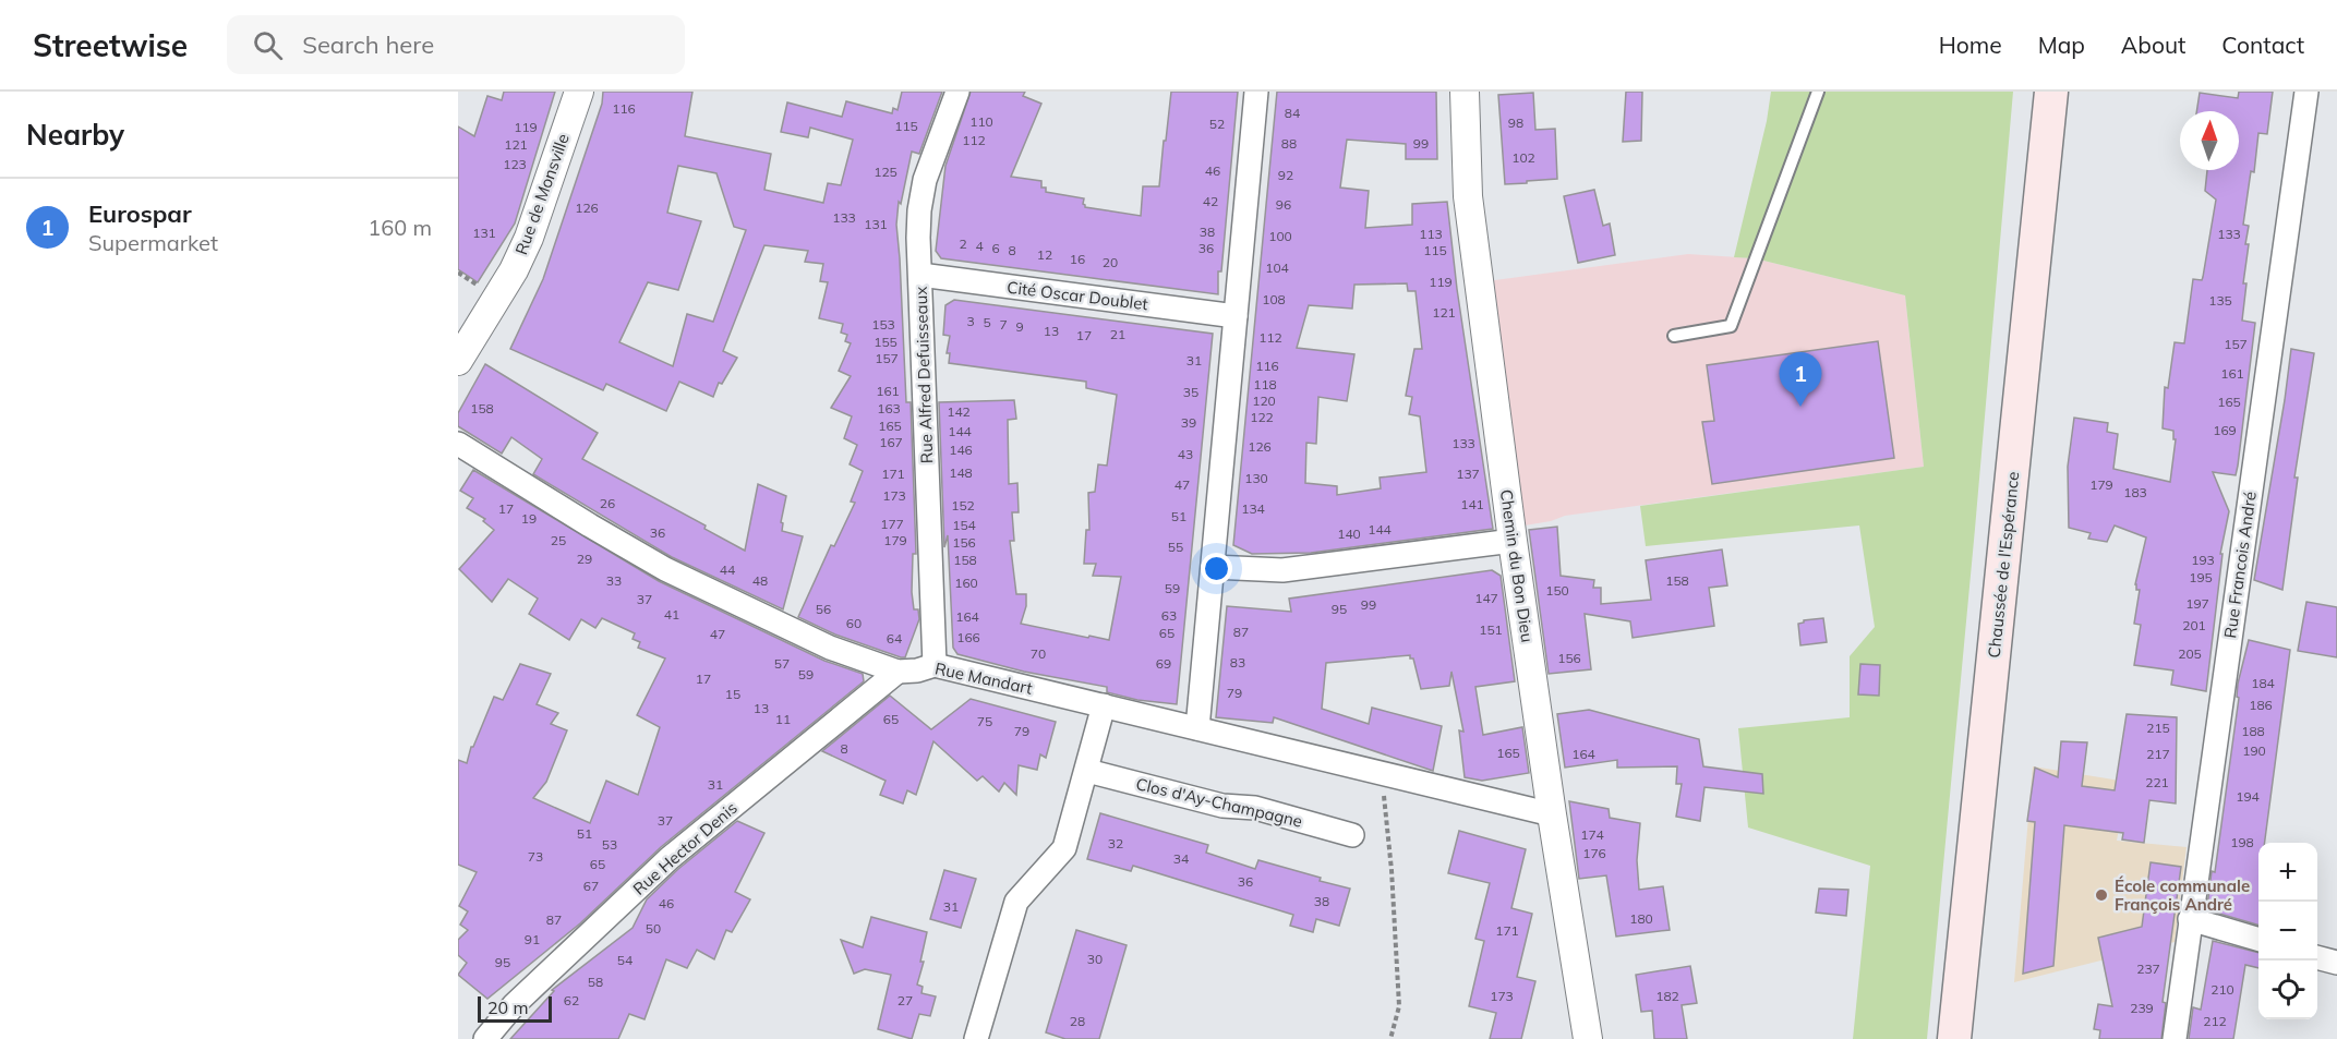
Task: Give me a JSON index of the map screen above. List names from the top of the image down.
{
  "streets": {
    "main road": ["Chaussée de l'Espérance"],
    "street": [
      "Rue de Monsville",
      "Cité Oscar Doublet",
      "Rue Alfred Defuisseaux",
      "Rue Francois André",
      "Chemin du Bon Dieu",
      "Rue Mandart",
      "Clos d'Ay-Champagne",
      "Rue Hector Denis"
    ]
  },
  "crossings": [
    ["Cité Oscar Doublet", "Rue Alfred Defuisseaux"],
    ["Rue Alfred Defuisseaux", "Rue Mandart"],
    ["Chemin du Bon Dieu", "Rue Mandart"],
    ["Rue Mandart", "Rue Hector Denis"]
  ],
  "places": ["École communale François André"],
  "house_numbers": [
    "116",
    "84",
    "110",
    "98",
    "52",
    "115",
    "119",
    "112",
    "88",
    "99",
    "121",
    "102",
    "123",
    "46",
    "125",
    "92",
    "42",
    "96",
    "126",
    "133",
    "131",
    "38",
    "131",
    "113",
    "133",
    "100",
    "2",
    "4",
    "6",
    "36",
    "8",
    "115",
    "12",
    "16",
    "20",
    "104",
    "119",
    "108",
    "135",
    "121",
    "3",
    "5",
    "153",
    "7",
    "9",
    "13",
    "21",
    "17",
    "112",
    "155",
    "157",
    "157",
    "31",
    "116",
    "161",
    "118",
    "161",
    "35",
    "120",
    "165",
    "158",
    "163",
    "142",
    "122",
    "39",
    "165",
    "169",
    "144",
    "167",
    "133",
    "126",
    "146",
    "43",
    "148",
    "171",
    "137",
    "130",
    "47",
    "179",
    "183",
    "173",
    "26",
    "141",
    "152",
    "17",
    "134",
    "51",
    "19",
    "177",
    "154",
    "144",
    "36",
    "140",
    "25",
    "179",
    "156",
    "55",
    "29",
    "158",
    "193",
    "44",
    "195",
    "33",
    "48",
    "158",
    "160",
    "59",
    "150",
    "147",
    "37",
    "197",
    "99",
    "56",
    "95",
    "41",
    "63",
    "164",
    "60",
    "201",
    "151",
    "87",
    "65",
    "47",
    "166",
    "64",
    "70",
    "205",
    "156",
    "83",
    "57",
    "69",
    "59",
    "17",
    "184",
    "79",
    "15",
    "186",
    "13",
    "11",
    "65",
    "75",
    "215",
    "79",
    "188",
    "8",
    "190",
    "165",
    "164",
    "217",
    "221",
    "31",
    "194",
    "37",
    "51",
    "174",
    "198",
    "32",
    "53",
    "176",
    "73",
    "34",
    "65",
    "36",
    "67",
    "38",
    "46",
    "31",
    "180",
    "87",
    "50",
    "171",
    "91",
    "30",
    "54",
    "95",
    "237",
    "58",
    "210",
    "173",
    "182",
    "62",
    "27",
    "239",
    "28",
    "212"
  ],
  "scale_bar": "20 m",
  "north": "top",
  "page": {
    "header": "Streetwise",
    "search": "Search here",
    "nav": [
      "Home",
      "Map",
      "About",
      "Contact"
    ],
    "heading": "Nearby",
    "list": [
      {
        "mark": "1",
        "name": "Eurospar",
        "note": "Supermarket",
        "value": "160 m"
      }
    ],
    "pins": "1",
    "map_buttons": ["+", "−"],
    "scale": "20 m"
  }
}
